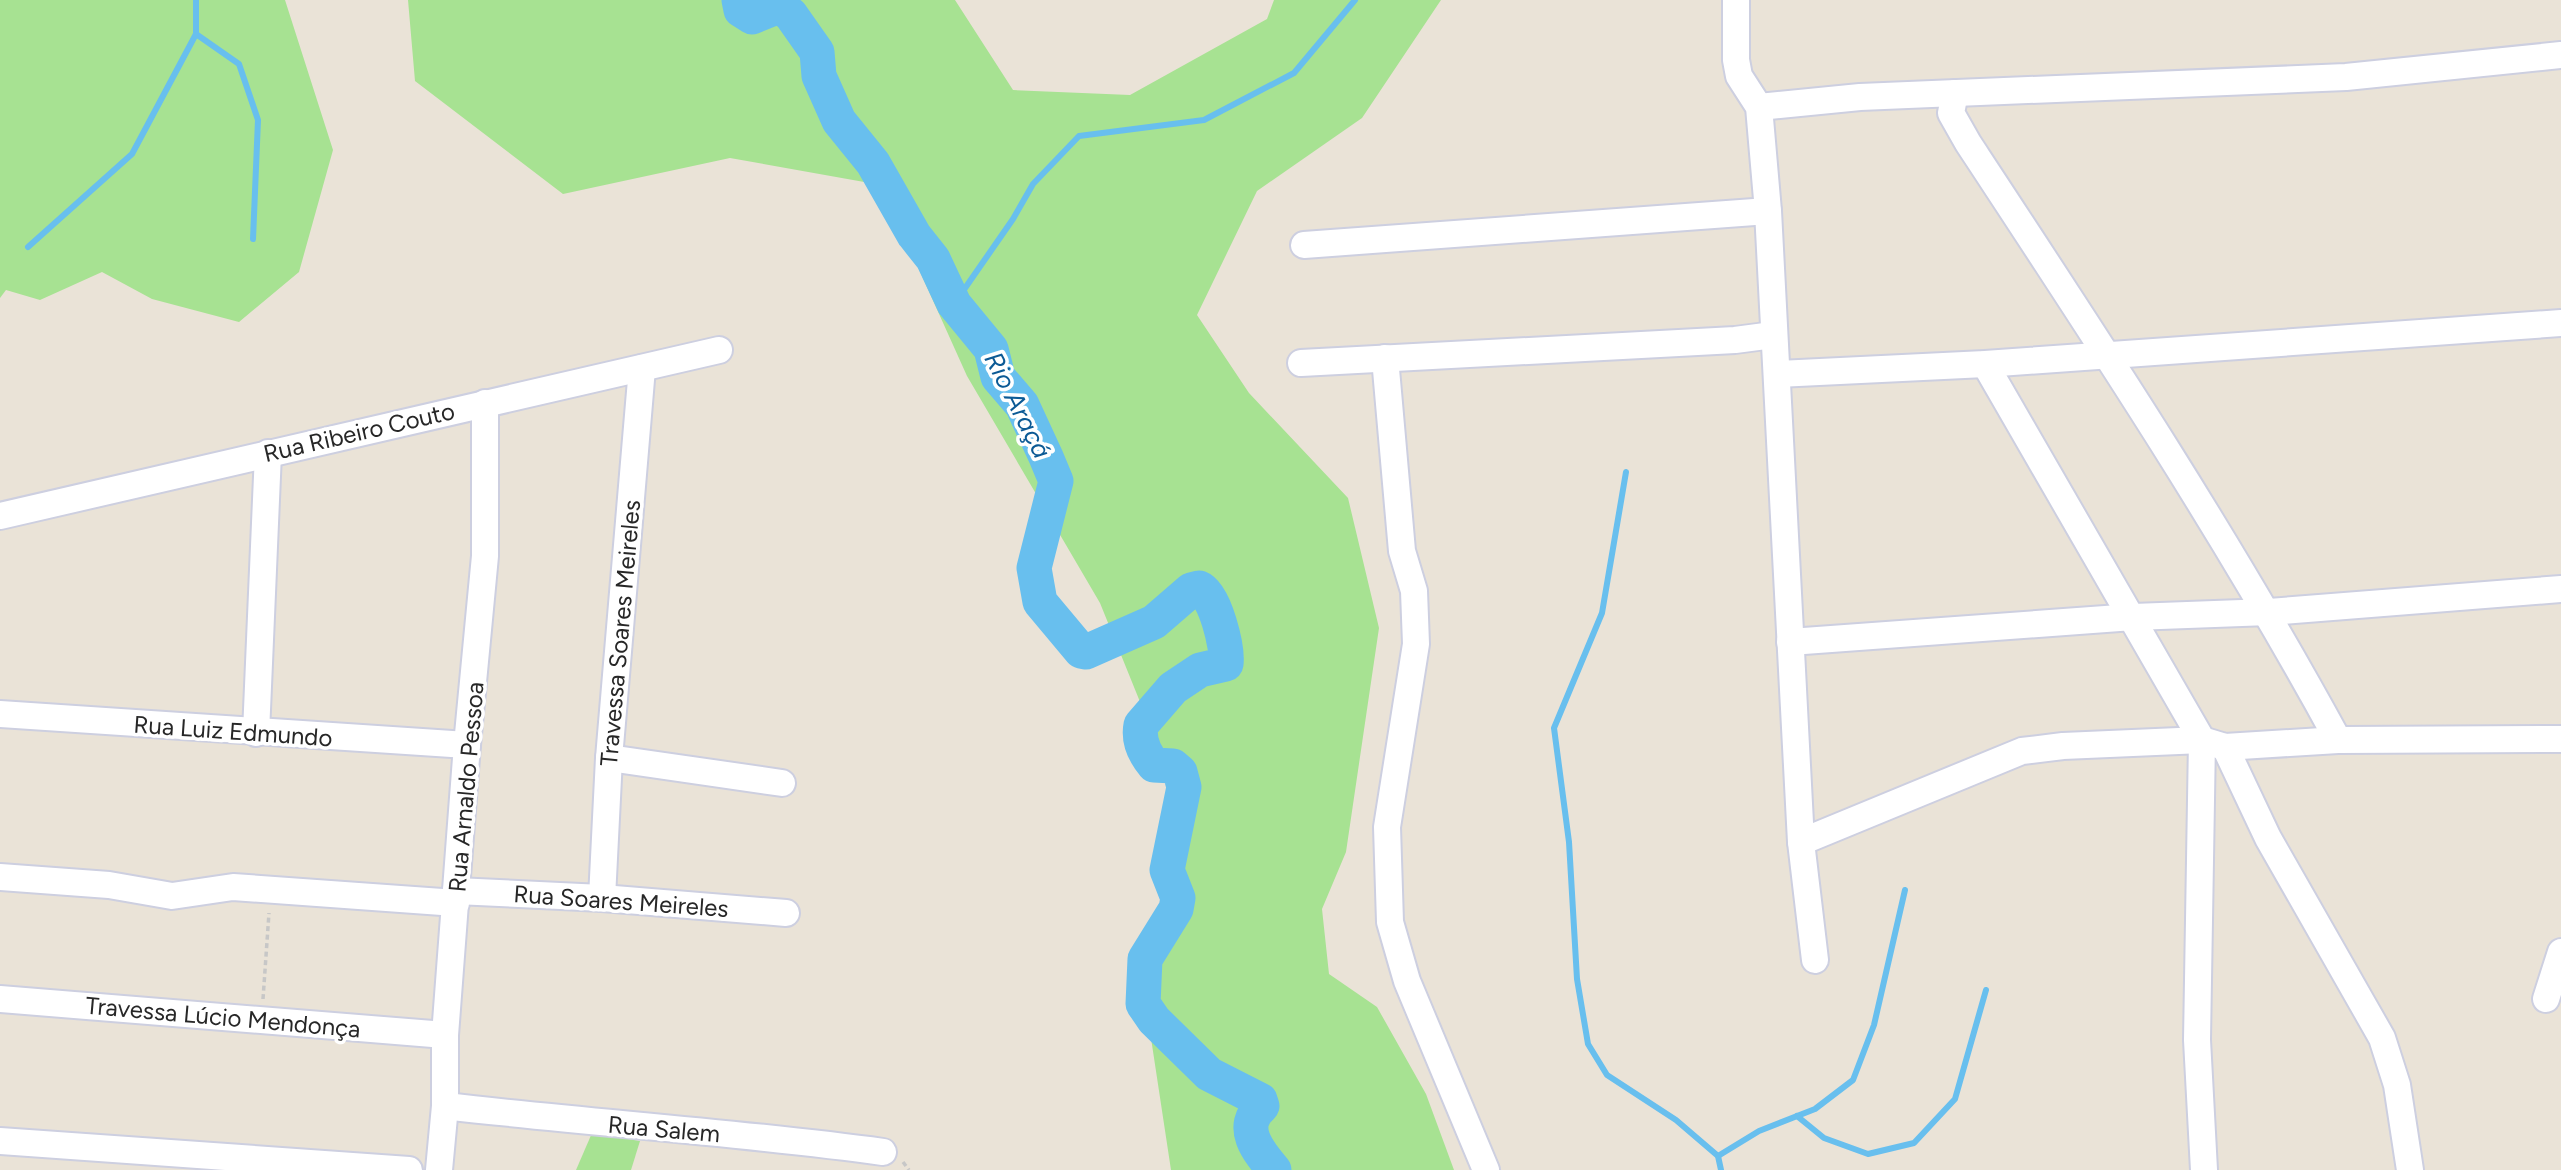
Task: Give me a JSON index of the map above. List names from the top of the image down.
{
  "streets": {
    "street": [
      "Rua Ribeiro Couto",
      "Travessa Soares Meireles",
      "Rua Luiz Edmundo",
      "Rua Arnaldo Pessoa",
      "Rua Soares Meireles",
      "Travessa Lúcio Mendonça",
      "Rua Salem"
    ]
  },
  "crossings": [
    ["Rua Ribeiro Couto", "Travessa Soares Meireles"],
    ["Rua Ribeiro Couto", "Rua Arnaldo Pessoa"],
    ["Travessa Soares Meireles", "Rua Soares Meireles"],
    ["Rua Luiz Edmundo", "Rua Arnaldo Pessoa"],
    ["Rua Arnaldo Pessoa", "Rua Soares Meireles"],
    ["Rua Arnaldo Pessoa", "Travessa Lúcio Mendonça"],
    ["Rua Arnaldo Pessoa", "Rua Salem"]
  ],
  "water": ["Rio Araçá"]
}
